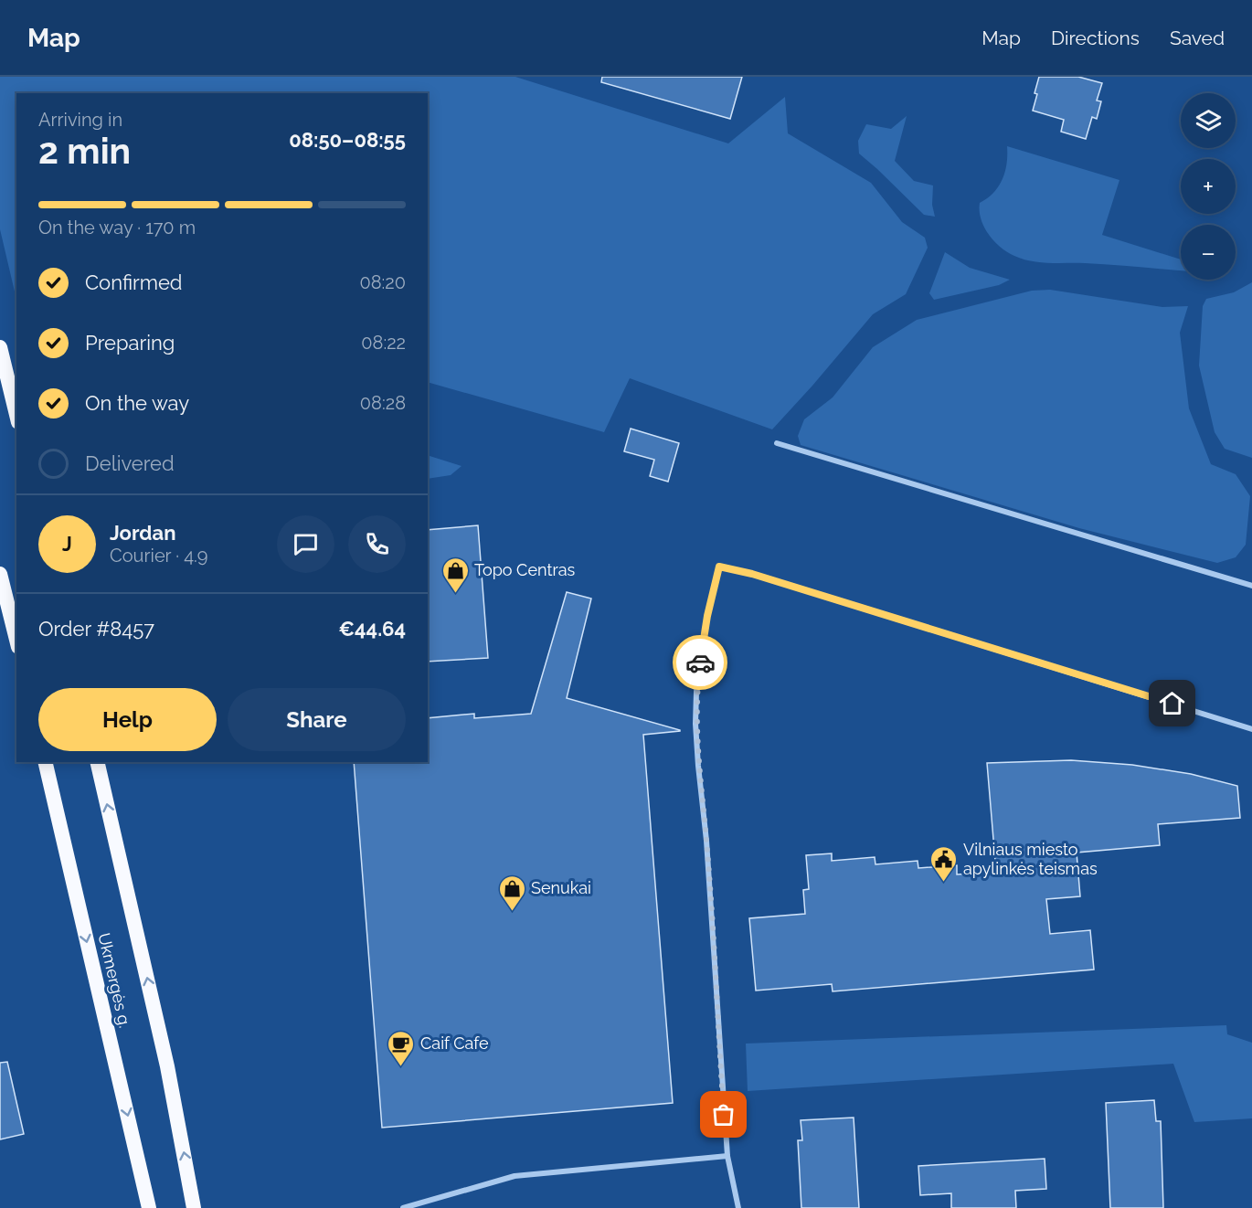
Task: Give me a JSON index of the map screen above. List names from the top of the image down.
{
  "streets": {
    "highway": ["Ukmergės g."]
  },
  "places": {
    "shop": ["Topo Centras", "Senukai"],
    "public building": ["Vilniaus miesto apylinkės teismas"],
    "cafe": ["Caif Cafe"]
  },
  "page": {
    "header": "Map",
    "nav": ["Map", "Directions", "Saved"],
    "map_buttons": ["+", "−"],
    "heading": ["2 min", "Arriving in", "08:50–08:55"],
    "panel": [
      "Jordan",
      "Courier · 4.9",
      "Order #8457",
      "€44.64"
    ],
    "bar": "On the way · 170 m",
    "list": [
      ["Confirmed", "08:20"],
      ["Preparing", "08:22"],
      ["On the way", "08:28"],
      "Delivered"
    ],
    "round": "J",
    "buttons": ["Help", "Share"]
  }
}
